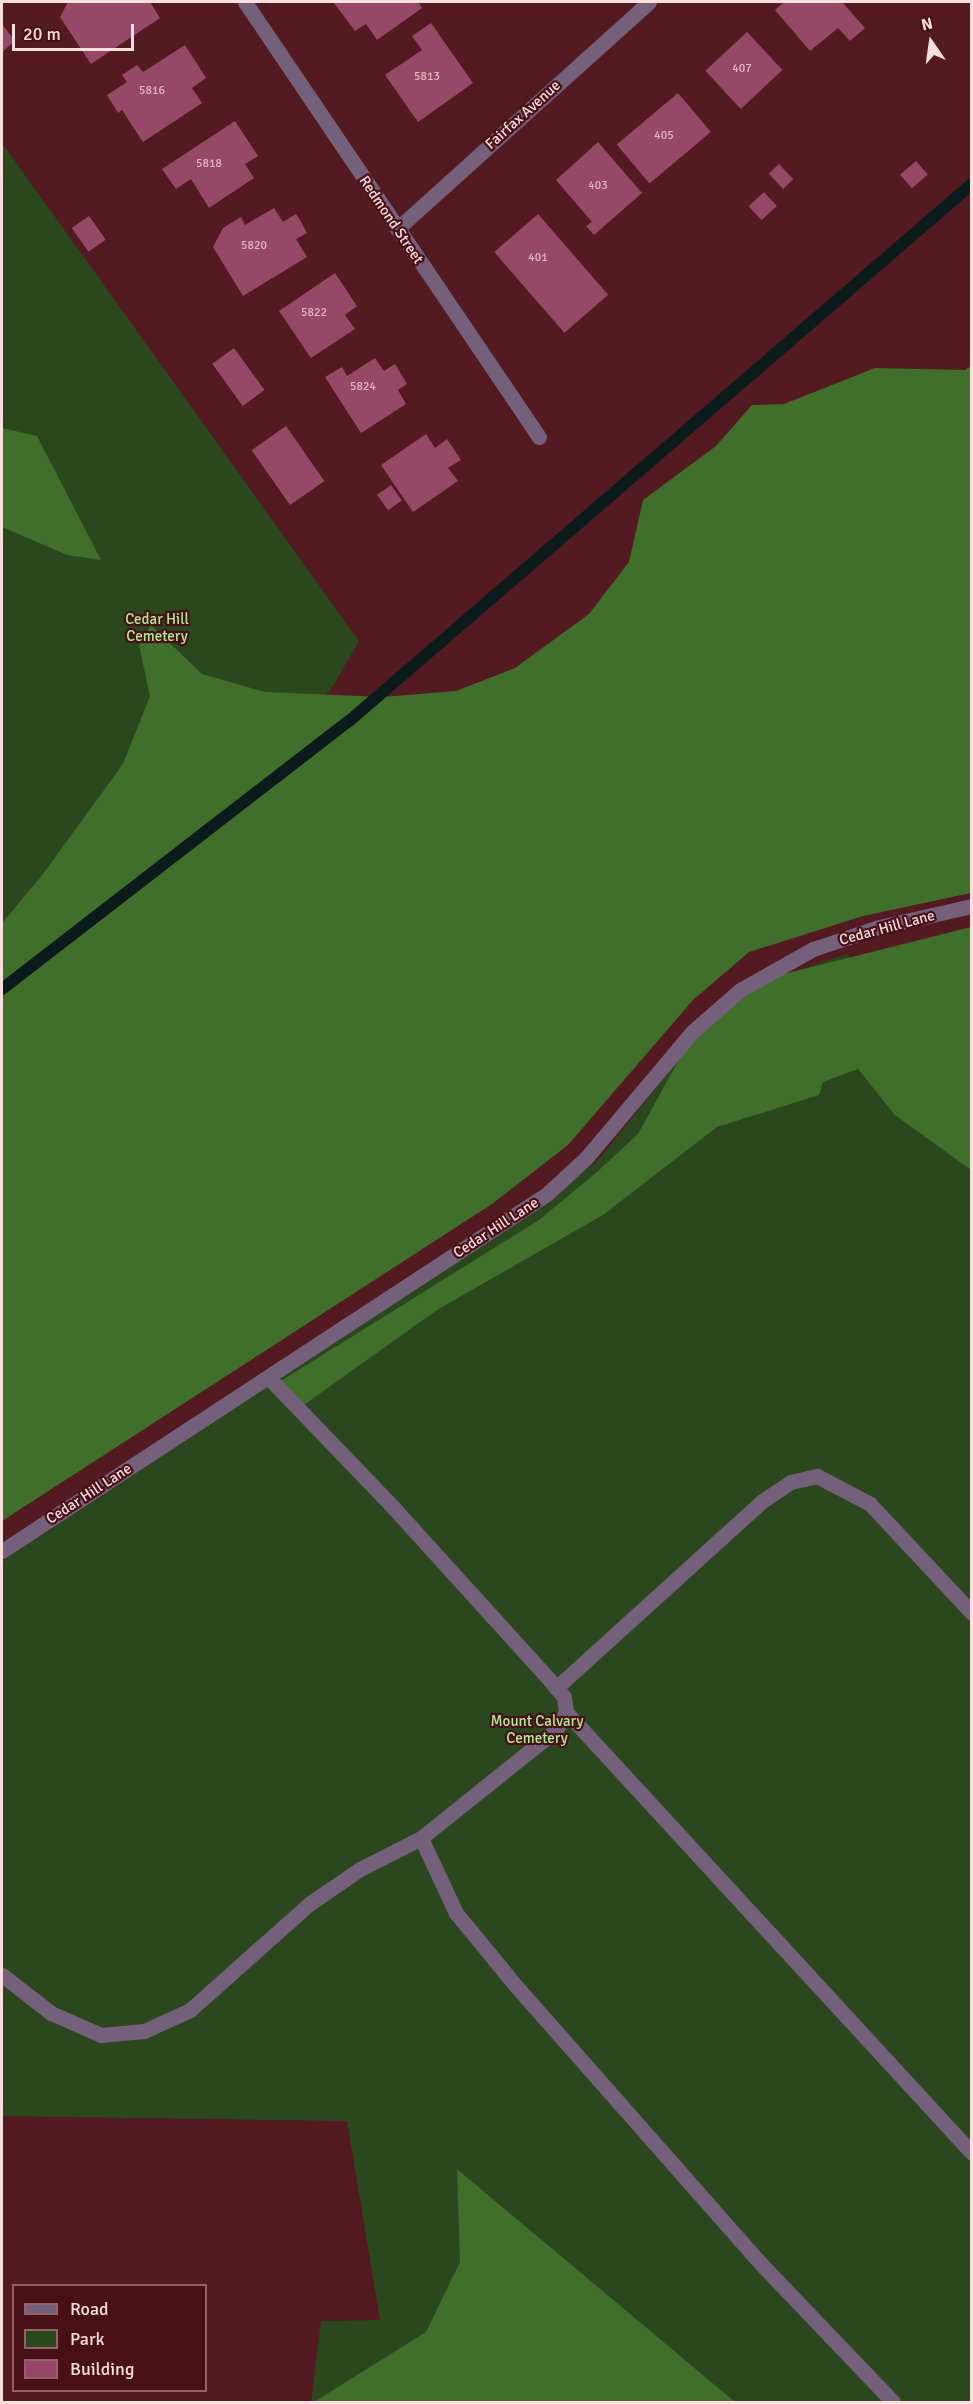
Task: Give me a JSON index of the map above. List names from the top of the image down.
{
  "streets": {
    "street": ["Fairfax Avenue", "Redmond Street", "Cedar Hill Lane"]
  },
  "crossings": [
    ["Fairfax Avenue", "Redmond Street"]
  ],
  "parks": ["Cedar Hill Cemetery", "Mount Calvary Cemetery"],
  "house_numbers": [
    "407",
    "5813",
    "5816",
    "405",
    "5818",
    "403",
    "5820",
    "401",
    "5822",
    "5824"
  ],
  "legend": ["Road", "Park", "Building"],
  "scale_bar": "20 m",
  "north": "top"
}
